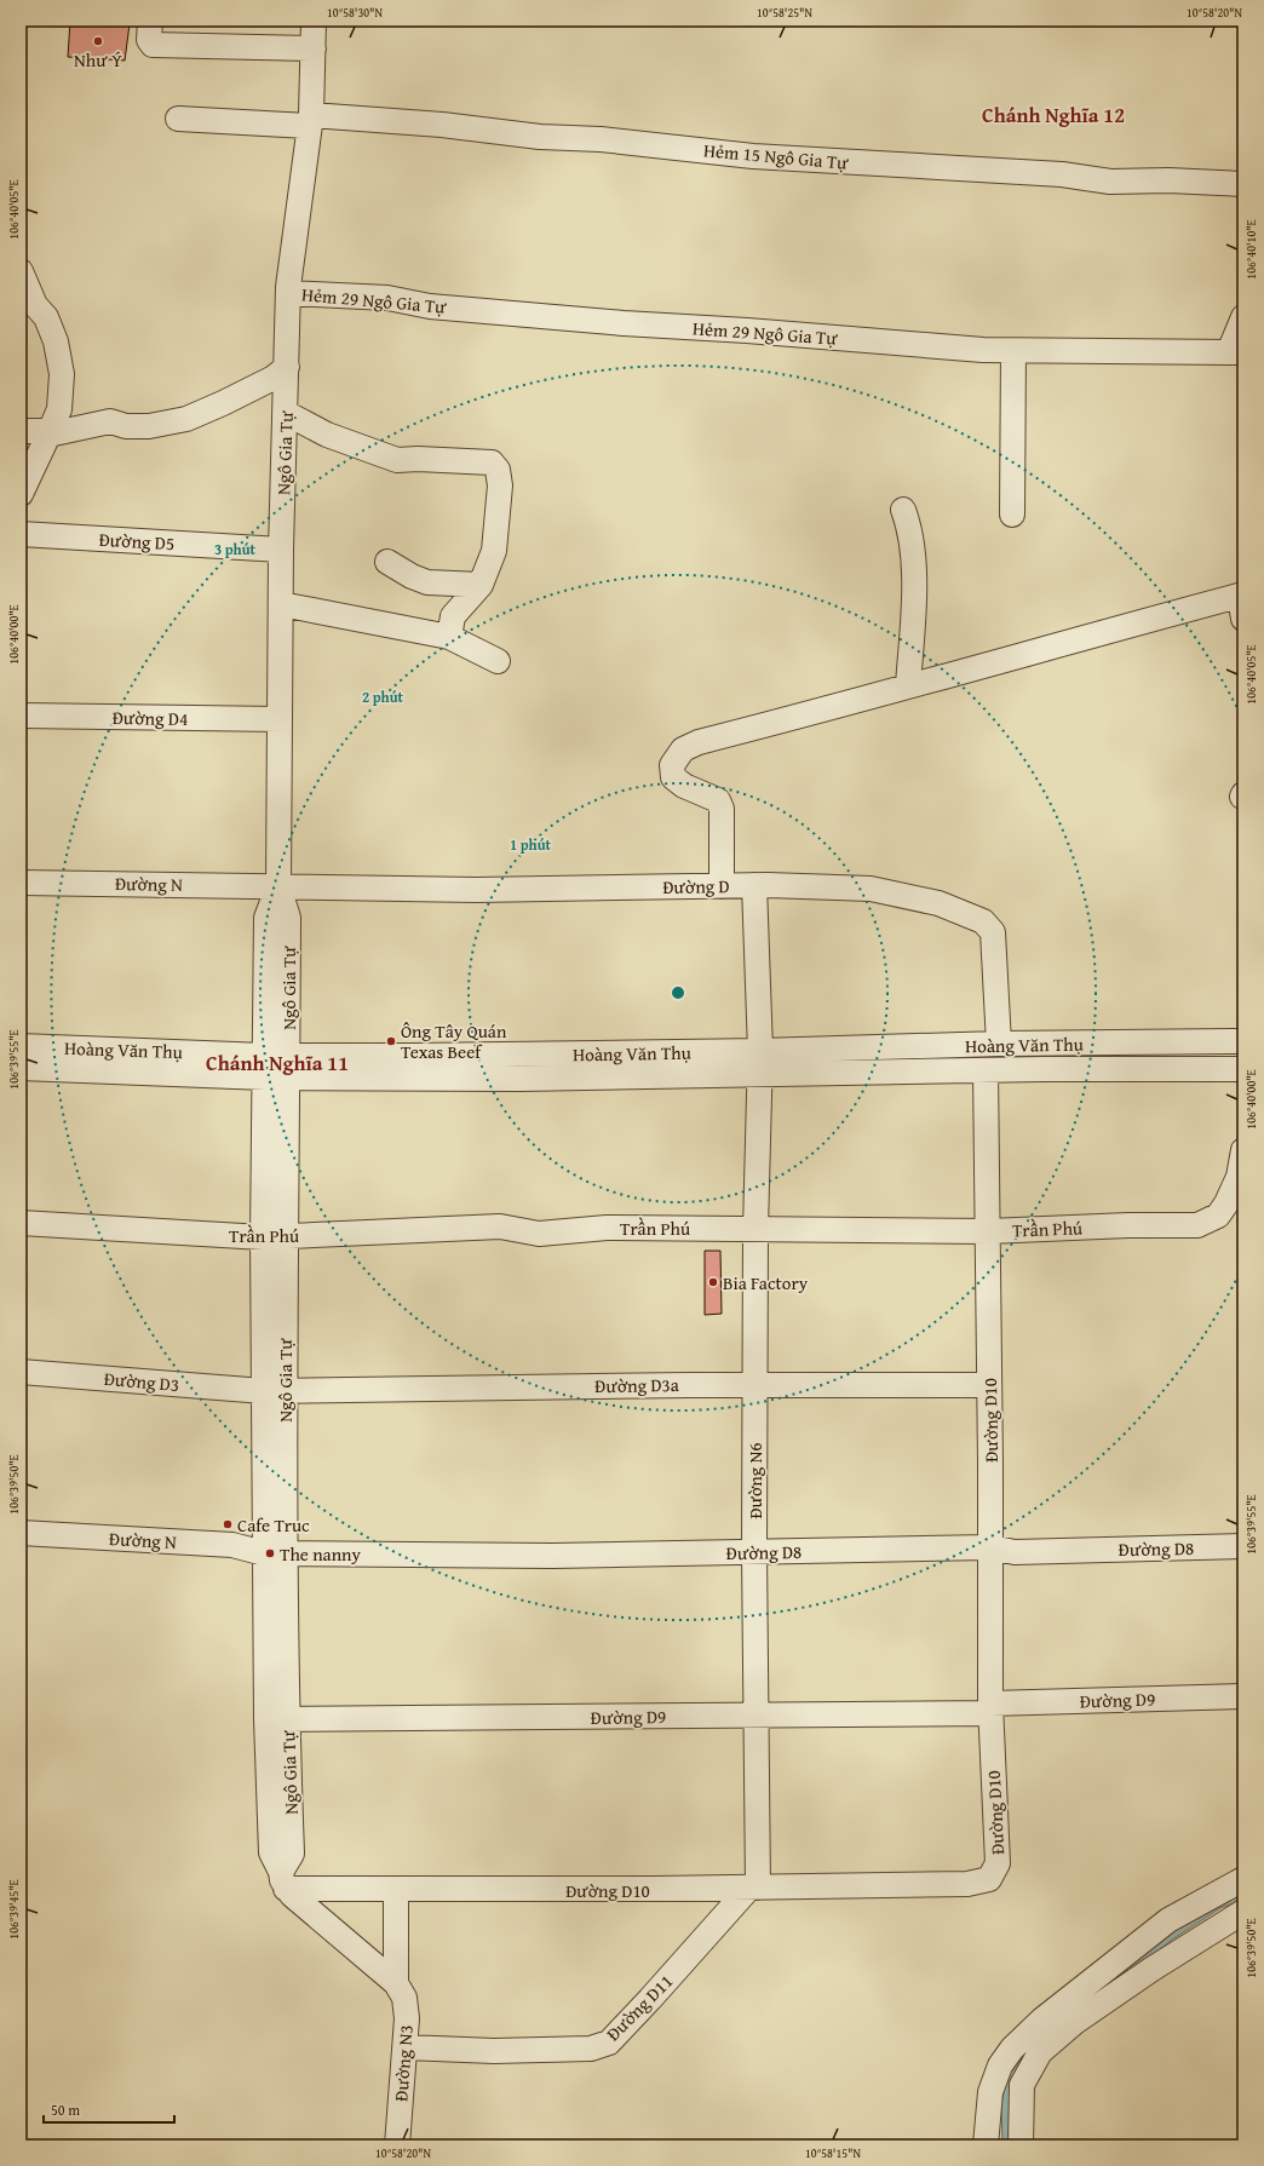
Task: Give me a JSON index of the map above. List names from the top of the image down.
{
  "streets": {
    "street": [
      "Hẻm 15 Ngô Gia Tự",
      "Hẻm 29 Ngô Gia Tự",
      "Ngô Gia Tự",
      "Đường D5",
      "Đường D4",
      "Đường N",
      "Đường D",
      "Hoàng Văn Thụ",
      "Trần Phú",
      "Đường D3",
      "Đường D3a",
      "Đường D10",
      "Đường N6",
      "Đường D8",
      "Đường D9",
      "Đường D11",
      "Đường N3"
    ]
  },
  "crossings": [
    ["Hẻm 15 Ngô Gia Tự", "Ngô Gia Tự"],
    ["Hẻm 29 Ngô Gia Tự", "Ngô Gia Tự"],
    ["Ngô Gia Tự", "Đường D5"],
    ["Ngô Gia Tự", "Đường D4"],
    ["Ngô Gia Tự", "Đường N"],
    ["Ngô Gia Tự", "Đường D"],
    ["Ngô Gia Tự", "Hoàng Văn Thụ"],
    ["Ngô Gia Tự", "Trần Phú"],
    ["Ngô Gia Tự", "Đường D3"],
    ["Ngô Gia Tự", "Đường D3a"],
    ["Ngô Gia Tự", "Đường D10"],
    ["Ngô Gia Tự", "Đường D8"],
    ["Ngô Gia Tự", "Đường D9"],
    ["Đường N", "Đường D"],
    ["Đường N", "Đường D8"],
    ["Đường D", "Hoàng Văn Thụ"],
    ["Đường D", "Đường N6"],
    ["Hoàng Văn Thụ", "Đường D10"],
    ["Hoàng Văn Thụ", "Đường N6"],
    ["Trần Phú", "Đường D10"],
    ["Trần Phú", "Đường N6"],
    ["Đường D3", "Đường D3a"],
    ["Đường D3a", "Đường D10"],
    ["Đường D3a", "Đường N6"],
    ["Đường D10", "Đường N6"],
    ["Đường D10", "Đường D8"],
    ["Đường D10", "Đường D9"],
    ["Đường D10", "Đường D11"],
    ["Đường N6", "Đường D8"],
    ["Đường N6", "Đường D9"],
    ["Đường N6", "Đường D11"],
    ["Đường D11", "Đường N3"]
  ],
  "districts": ["Chánh Nghĩa 12", "Chánh Nghĩa 11"],
  "places": [
    "Như Ý",
    "Ông Tây Quán Texas Beef",
    "Bia Factory",
    "Cafe Truc",
    "The nanny"
  ],
  "scale_bar": "50 m",
  "coordinates": [
    "10°58'30\"N",
    "10°58'25\"N",
    "10°58'20\"N",
    "106°40'05\"E",
    "106°40'10\"E",
    "106°40'00\"E",
    "106°39'55\"E",
    "106°39'50\"E",
    "106°39'45\"E",
    "10°58'15\"N"
  ],
  "rings": ["3 phút", "2 phút", "1 phút"]
}
